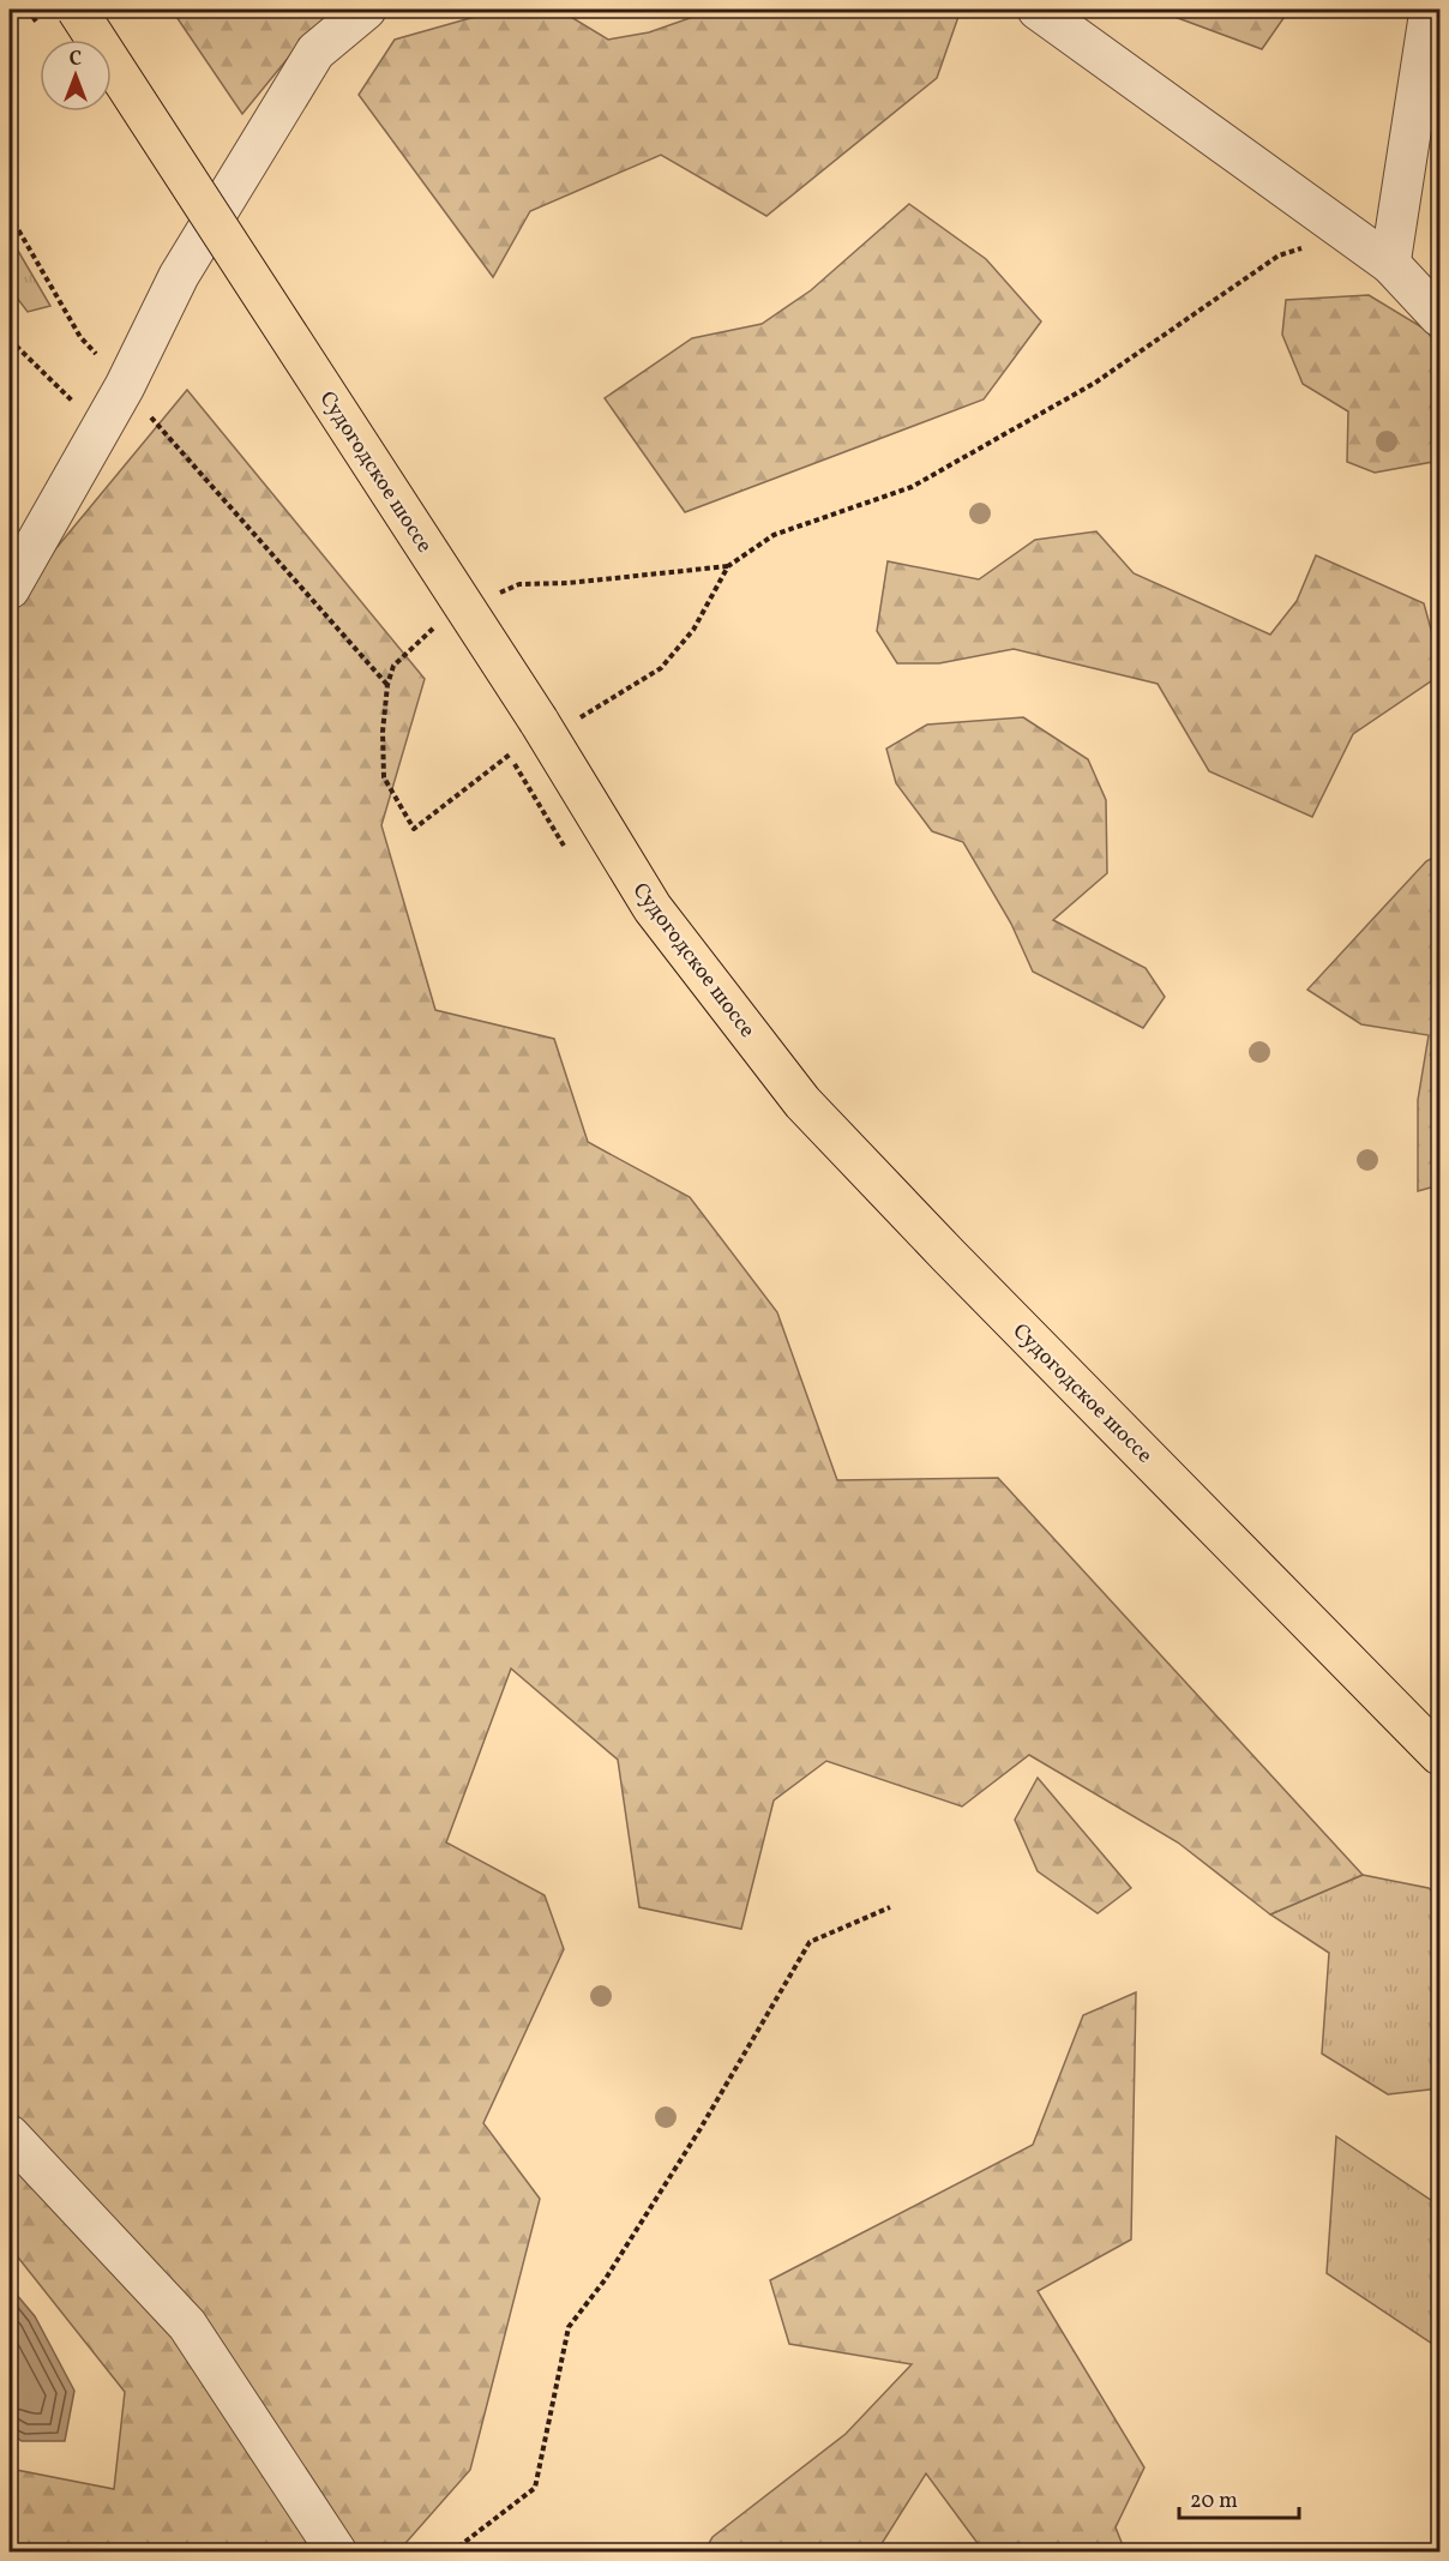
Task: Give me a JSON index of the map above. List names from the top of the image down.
{
  "streets": {
    "main road": ["Судогодское шоссе"]
  },
  "scale_bar": "20 m",
  "north": "top"
}
